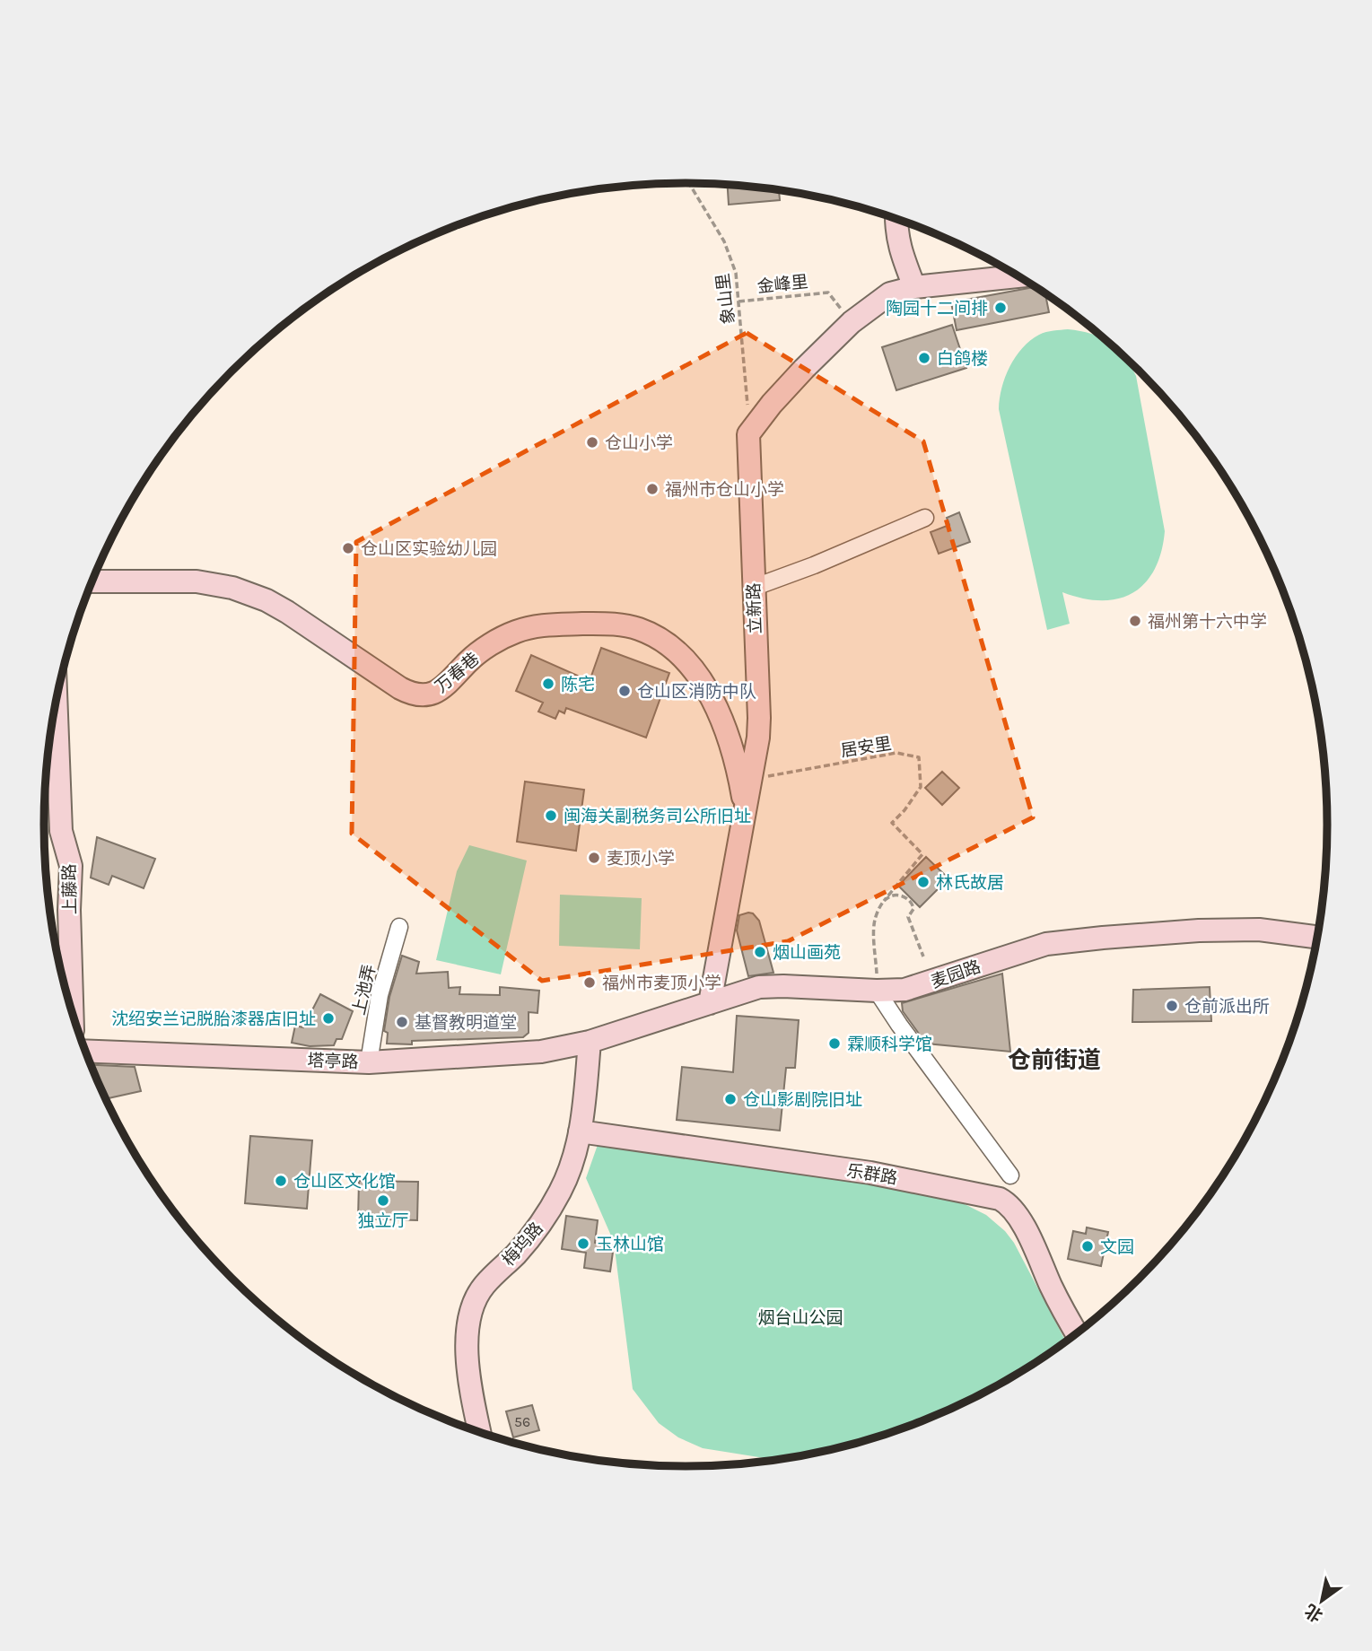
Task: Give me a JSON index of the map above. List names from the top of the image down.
{
  "streets": {
    "street": [
      "立新路",
      "万春巷",
      "上藤路",
      "麦园路",
      "上池弄",
      "塔亭路",
      "乐群路",
      "梅坞路"
    ],
    "path": ["金峰里", "象山里", "居安里"]
  },
  "crossings": [
    ["金峰里", "象山里"],
    ["象山里", "立新路"],
    ["立新路", "万春巷"],
    ["立新路", "居安里"],
    ["立新路", "麦园路"],
    ["麦园路", "塔亭路"],
    ["麦园路", "梅坞路"],
    ["上池弄", "塔亭路"],
    ["塔亭路", "梅坞路"],
    ["乐群路", "梅坞路"]
  ],
  "districts": ["仓前街道"],
  "parks": ["烟台山公园"],
  "places": [
    "陶园十二间排",
    "白鸽楼",
    "仓山小学",
    "福州市仓山小学",
    "仓山区实验幼儿园",
    "福州第十六中学",
    "陈宅",
    "仓山区消防中队",
    "闽海关副税务司公所旧址",
    "麦顶小学",
    "林氏故居",
    "烟山画苑",
    "福州市麦顶小学",
    "仓前派出所",
    "沈绍安兰记脱胎漆器店旧址",
    "基督教明道堂",
    "霖顺科学馆",
    "仓山影剧院旧址",
    "仓山区文化馆",
    "独立厅",
    "玉林山馆",
    "文园"
  ],
  "house_numbers": ["56"],
  "north": "bottom left"
}
